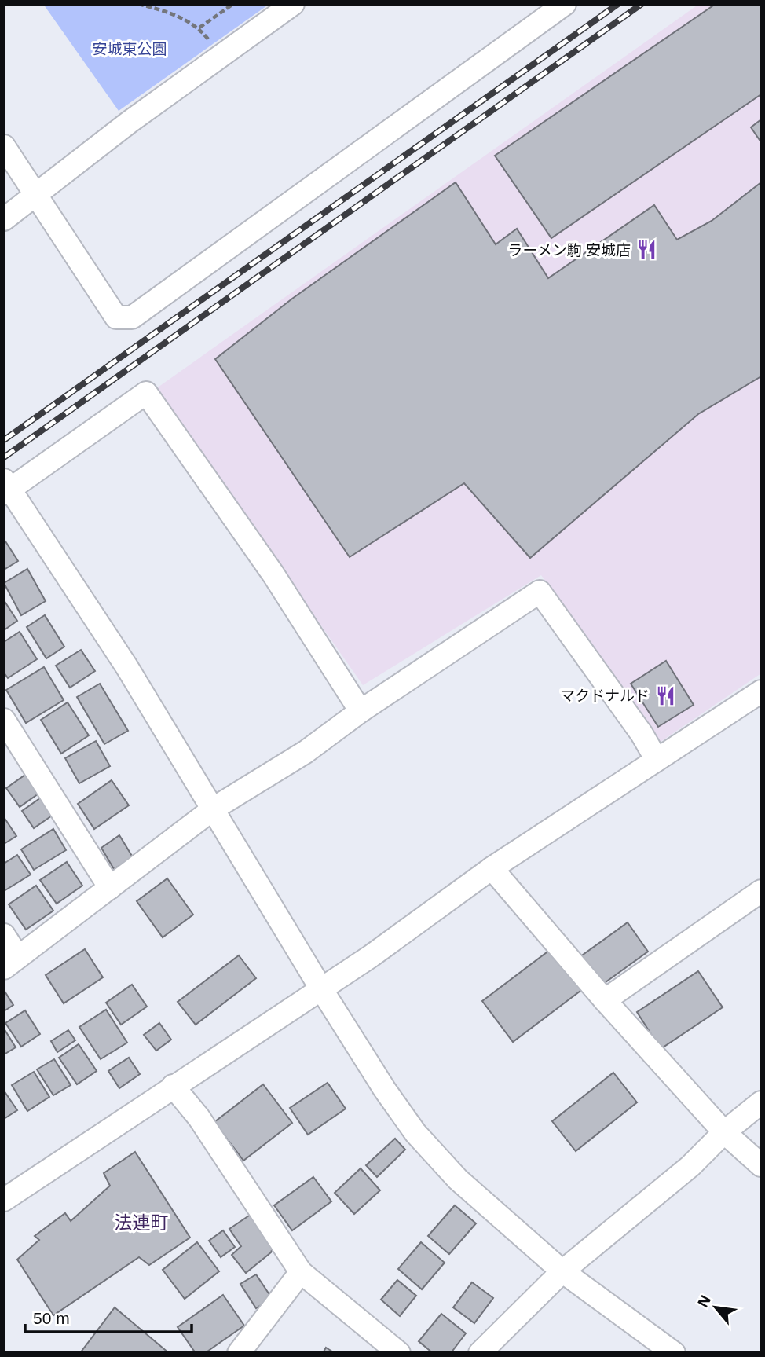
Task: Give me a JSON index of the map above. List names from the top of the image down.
{
  "districts": ["法連町"],
  "parks": ["安城東公園"],
  "places": {
    "restaurant": ["ラーメン駒 安城店", "マクドナルド"]
  },
  "scale_bar": "50 m",
  "north": "top left"
}
